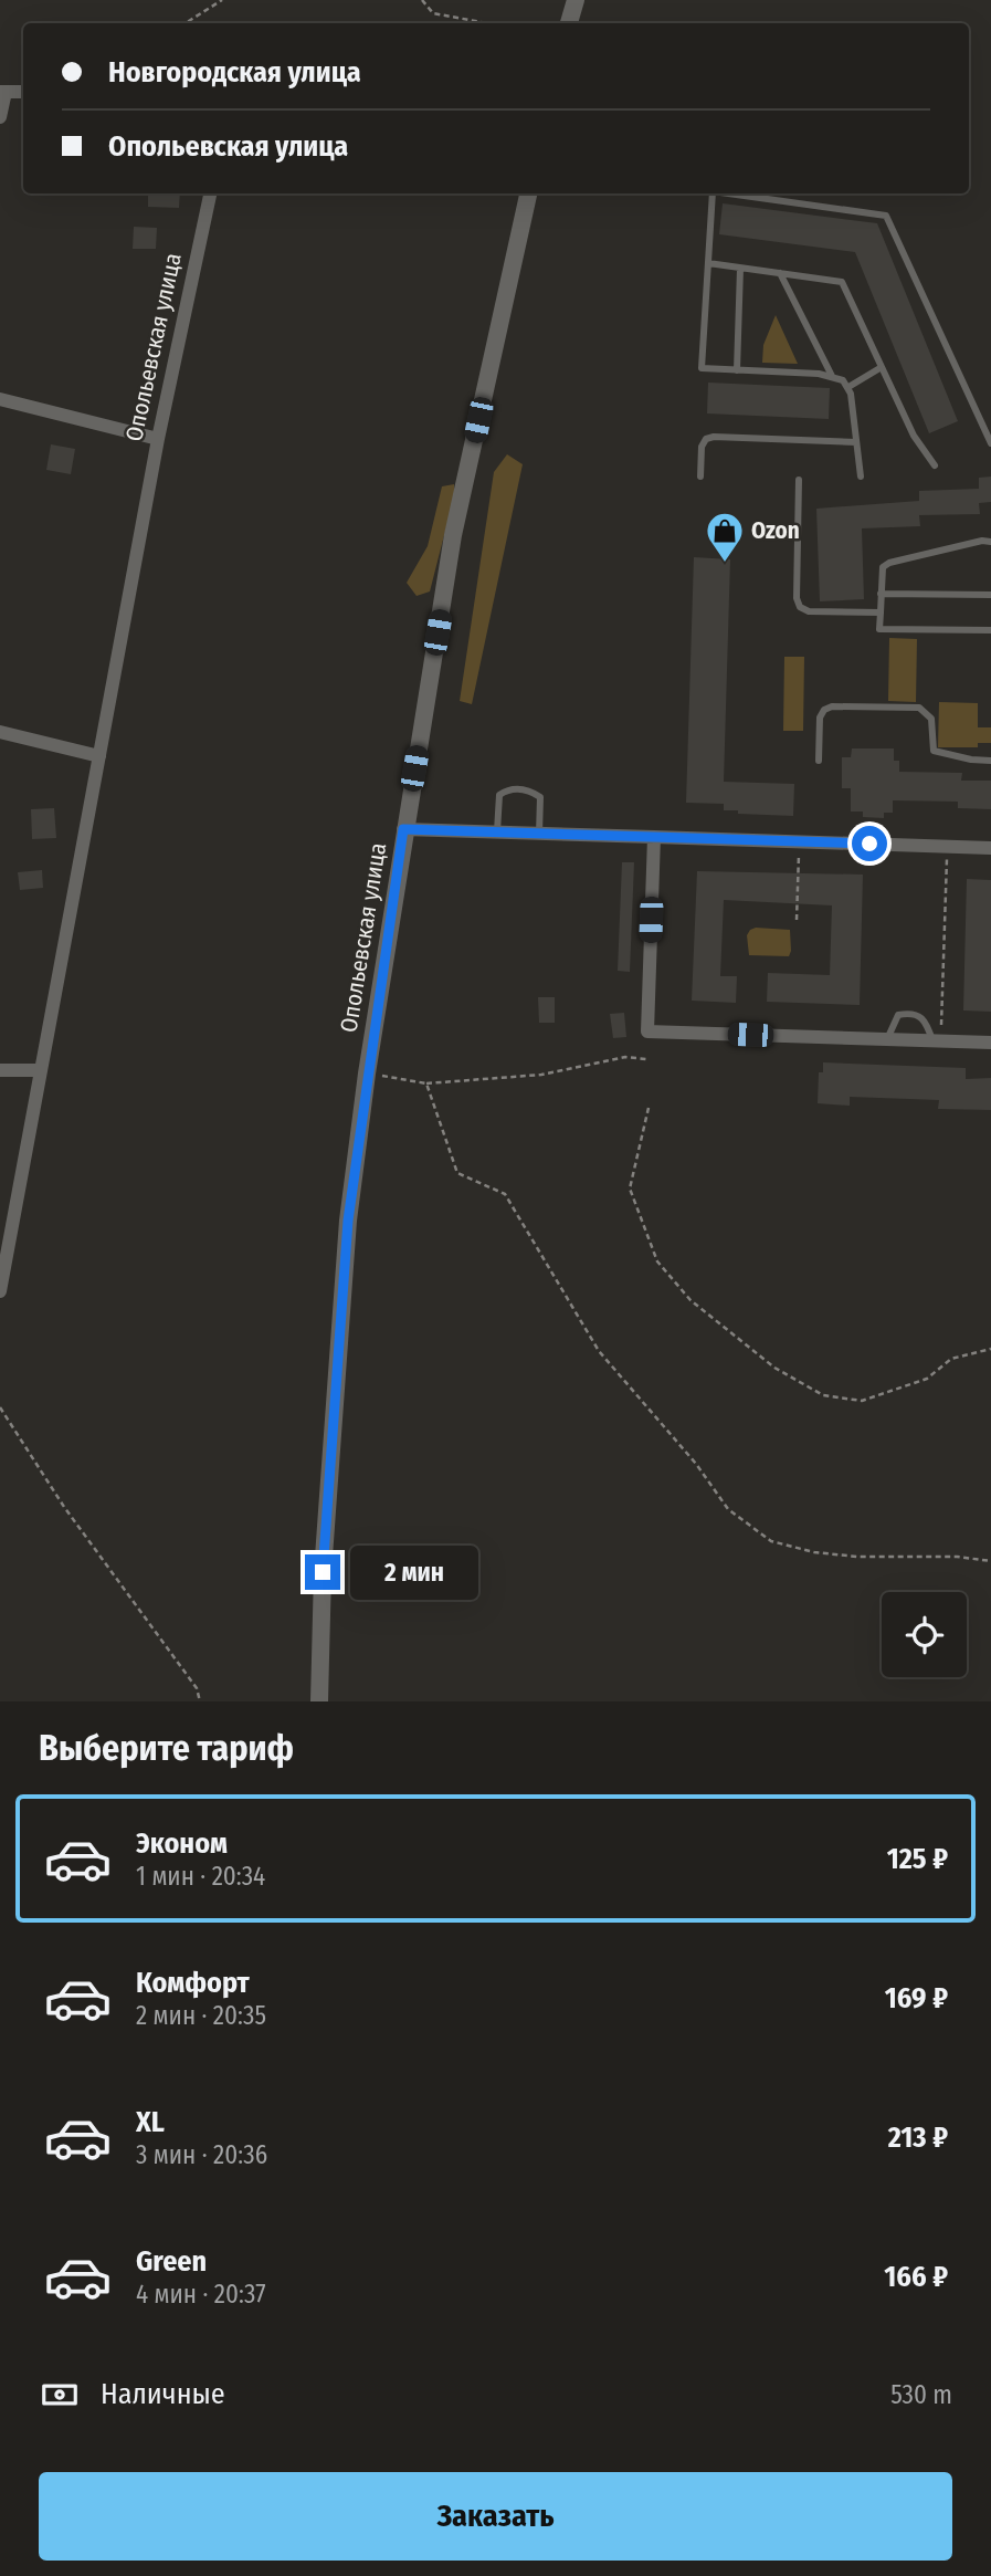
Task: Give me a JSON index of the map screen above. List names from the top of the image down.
{
  "streets": {
    "street": ["Опольевская улица"]
  },
  "places": {
    "shop": ["Ozon"]
  },
  "page": {
    "banner": ["Новгородская улица", "Опольевская улица"],
    "bubble": "2 мин",
    "heading": "Выберите тариф",
    "list": [
      {
        "name": "Эконом",
        "note": "1 мин · 20:34",
        "value": "125 ₽"
      },
      {
        "name": "Комфорт",
        "note": "2 мин · 20:35",
        "value": "169 ₽"
      },
      {
        "name": "XL",
        "note": "3 мин · 20:36",
        "value": "213 ₽"
      },
      {
        "name": "Green",
        "note": "4 мин · 20:37",
        "value": "166 ₽"
      }
    ],
    "pay": ["Наличные", "530 m"],
    "buttons": "Заказать"
  }
}
